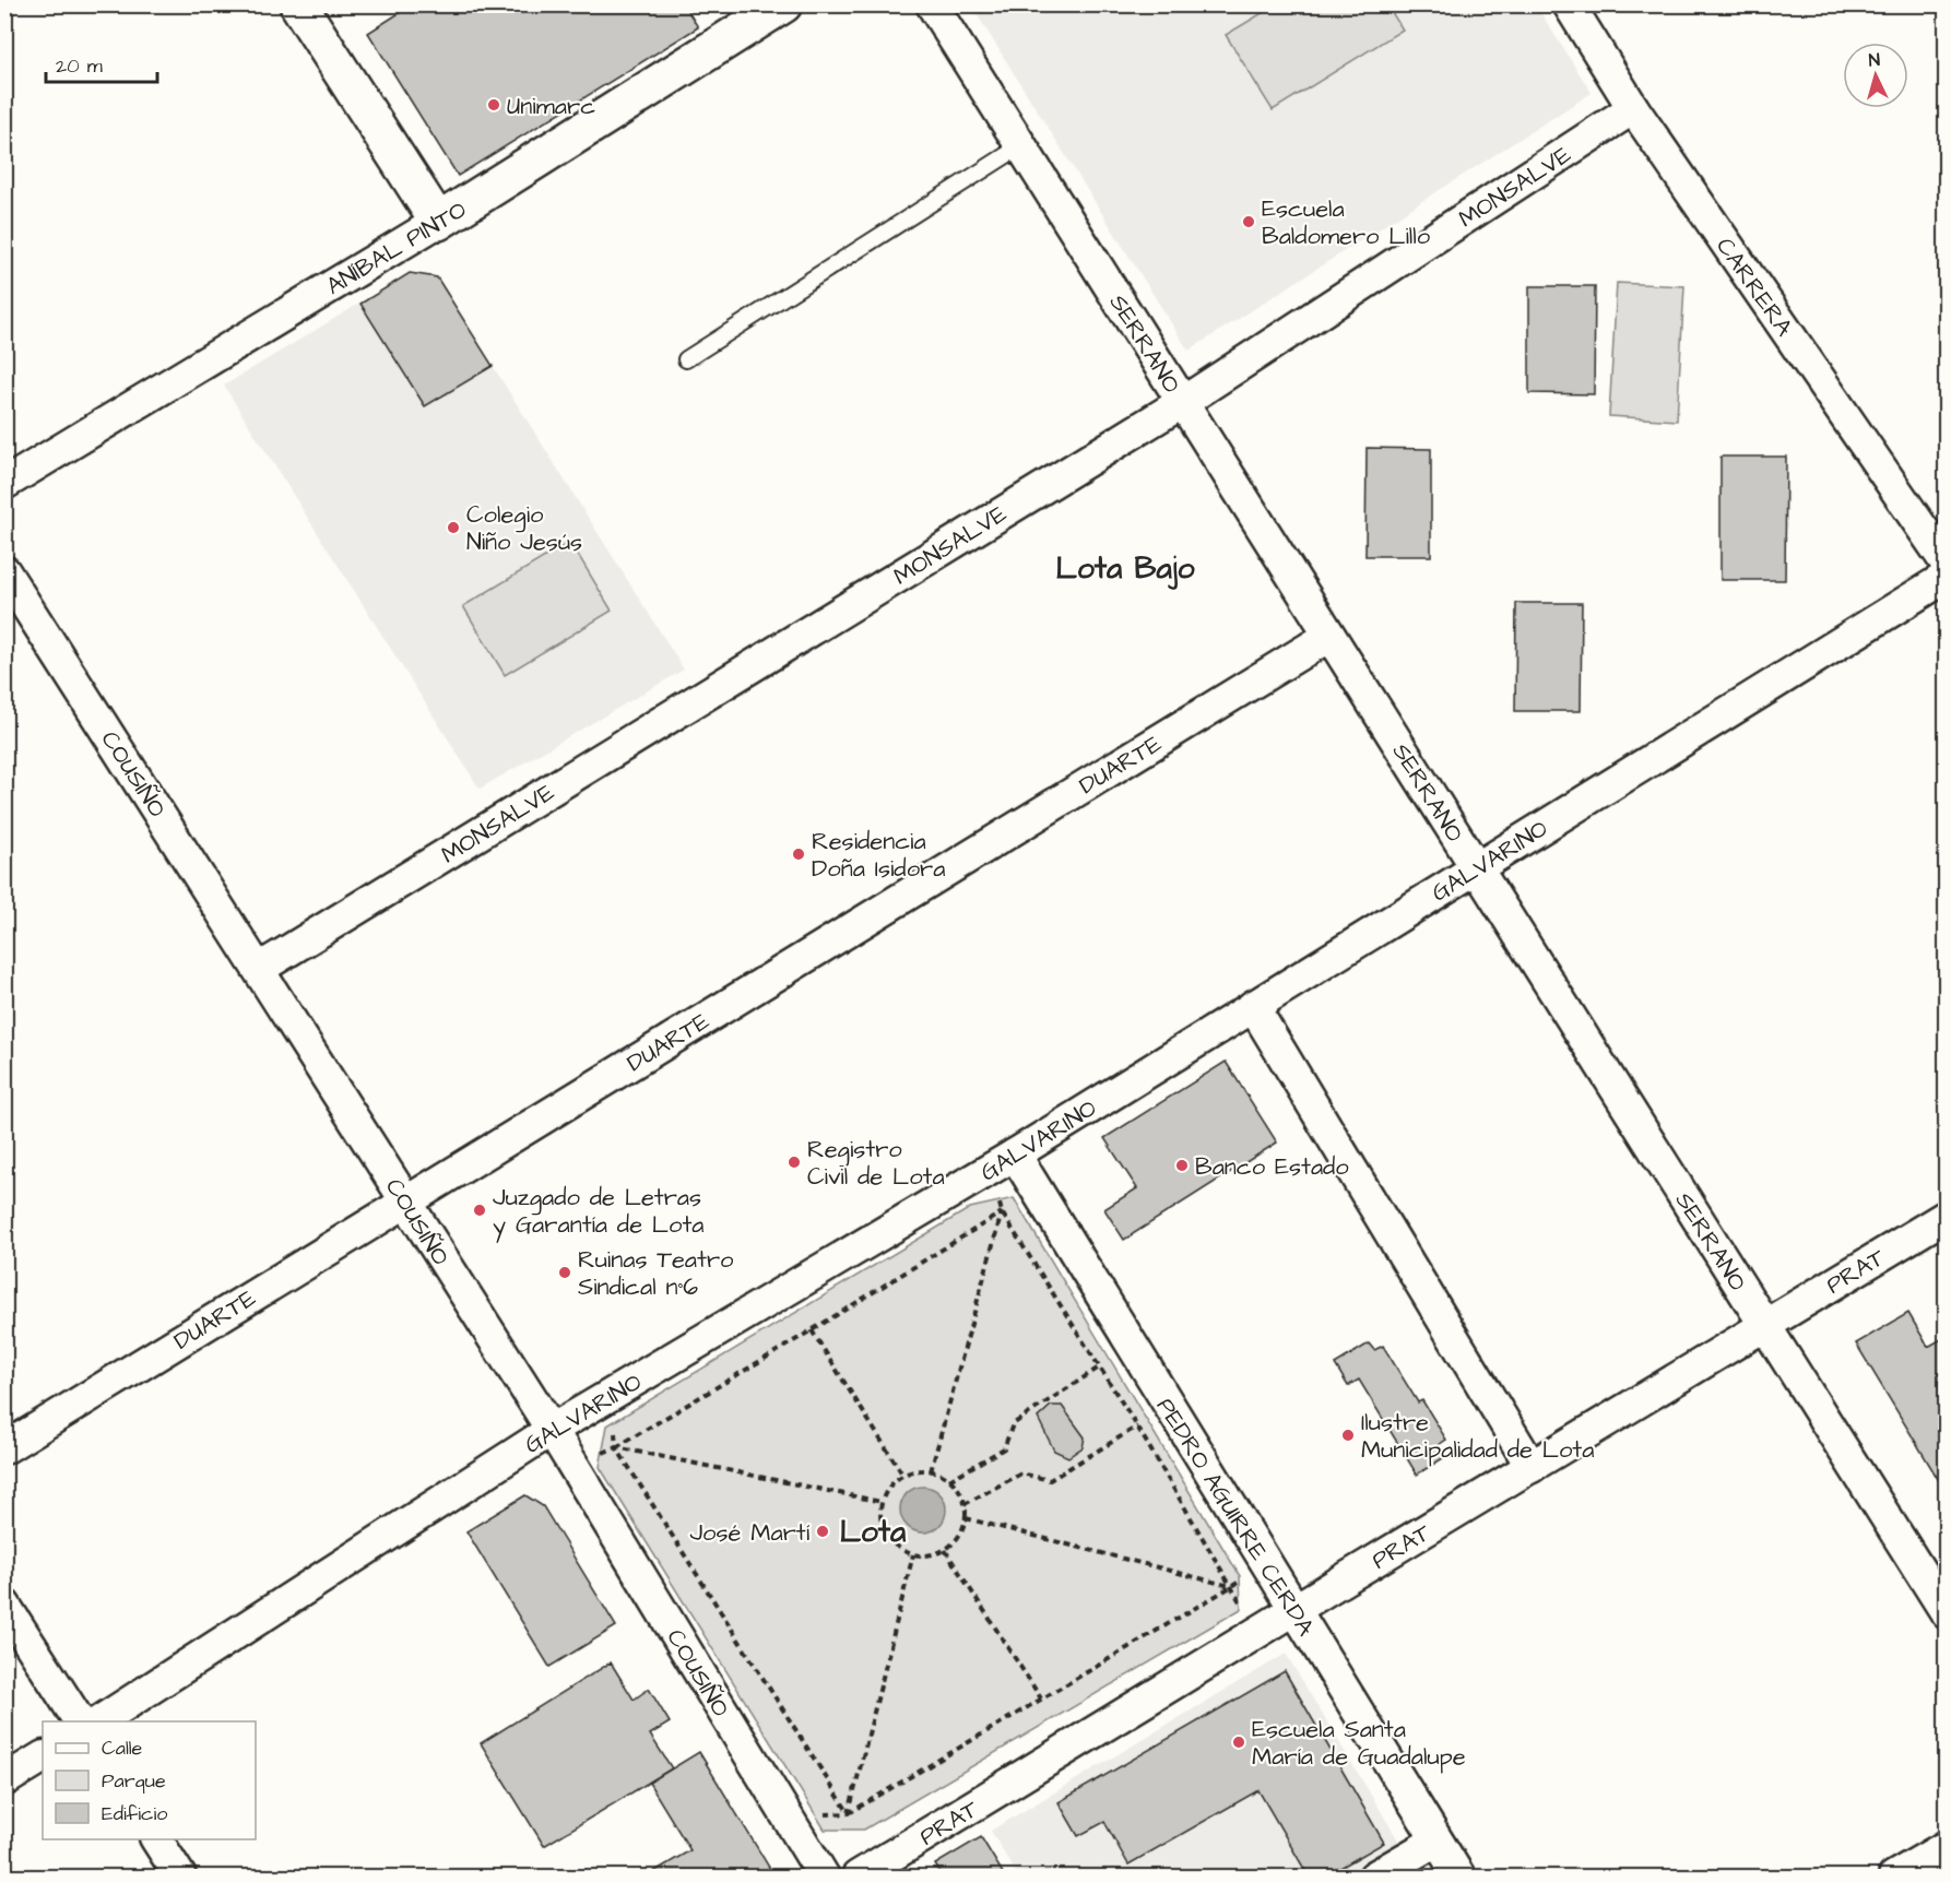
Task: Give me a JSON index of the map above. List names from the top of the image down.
{
  "streets": {
    "main road": ["ANÍBAL PINTO"],
    "street": [
      "MONSALVE",
      "CARRERA",
      "SERRANO",
      "DUARTE",
      "COUSIÑO",
      "GALVARINO",
      "PRAT",
      "PEDRO AGUIRRE CERDA"
    ]
  },
  "crossings": [
    ["MONSALVE", "CARRERA"],
    ["MONSALVE", "SERRANO"],
    ["MONSALVE", "COUSIÑO"],
    ["SERRANO", "DUARTE"],
    ["SERRANO", "GALVARINO"],
    ["SERRANO", "PRAT"],
    ["DUARTE", "COUSIÑO"],
    ["COUSIÑO", "GALVARINO"],
    ["GALVARINO", "PEDRO AGUIRRE CERDA"],
    ["PRAT", "PEDRO AGUIRRE CERDA"]
  ],
  "districts": ["Lota Bajo", "Lota"],
  "places": [
    "Unimarc",
    "Escuela Baldomero Lillo",
    "Colegio Niño Jesús",
    "Residencia Doña Isidora",
    "Registro Civil de Lota",
    "Banco Estado",
    "Juzgado de Letras y Garantía de Lota",
    "Ruinas Teatro Sindical n°6",
    "Ilustre Municipalidad de Lota",
    "José Martí",
    "Escuela Santa María de Guadalupe"
  ],
  "legend": ["Calle", "Parque", "Edificio"],
  "scale_bar": "20 m",
  "north": "top"
}
